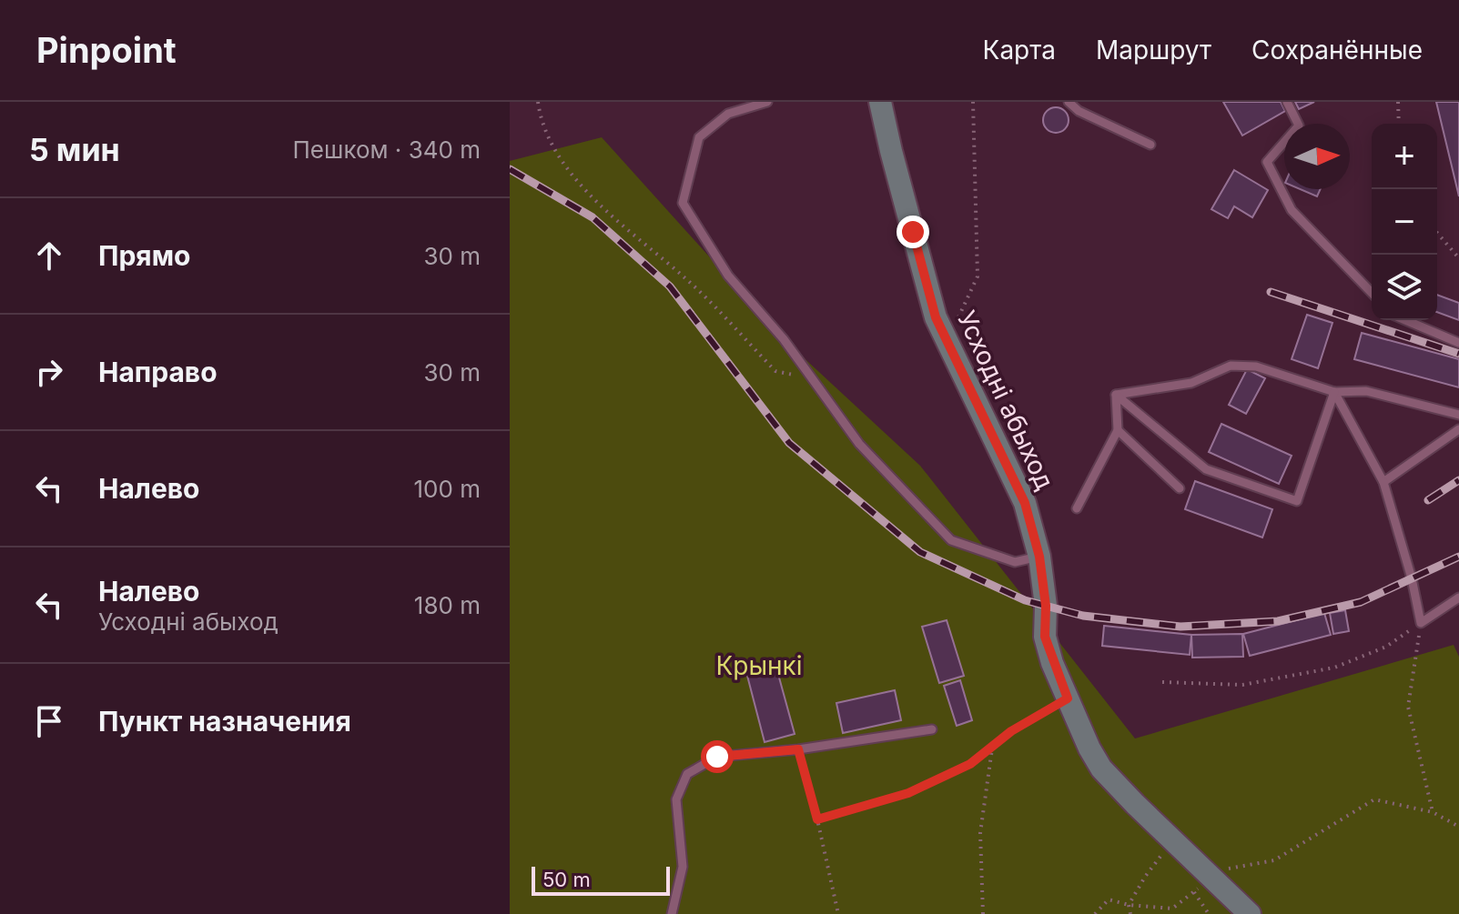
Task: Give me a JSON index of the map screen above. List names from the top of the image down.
{
  "streets": {
    "main road": ["Усходні абыход"]
  },
  "parks": ["Крынкі"],
  "scale_bar": "50 m",
  "north": "right",
  "page": {
    "header": "Pinpoint",
    "nav": ["Карта", "Маршрут", "Сохранённые"],
    "heading": ["5 мин", "Пешком · 340 m"],
    "map_buttons": ["+", "−"],
    "list": [
      ["Прямо", "30 m"],
      ["Направо", "30 m"],
      ["Налево", "100 m"],
      ["Налево", "Усходні абыход", "180 m"],
      "Пункт назначения"
    ],
    "scale": "50 m"
  }
}
